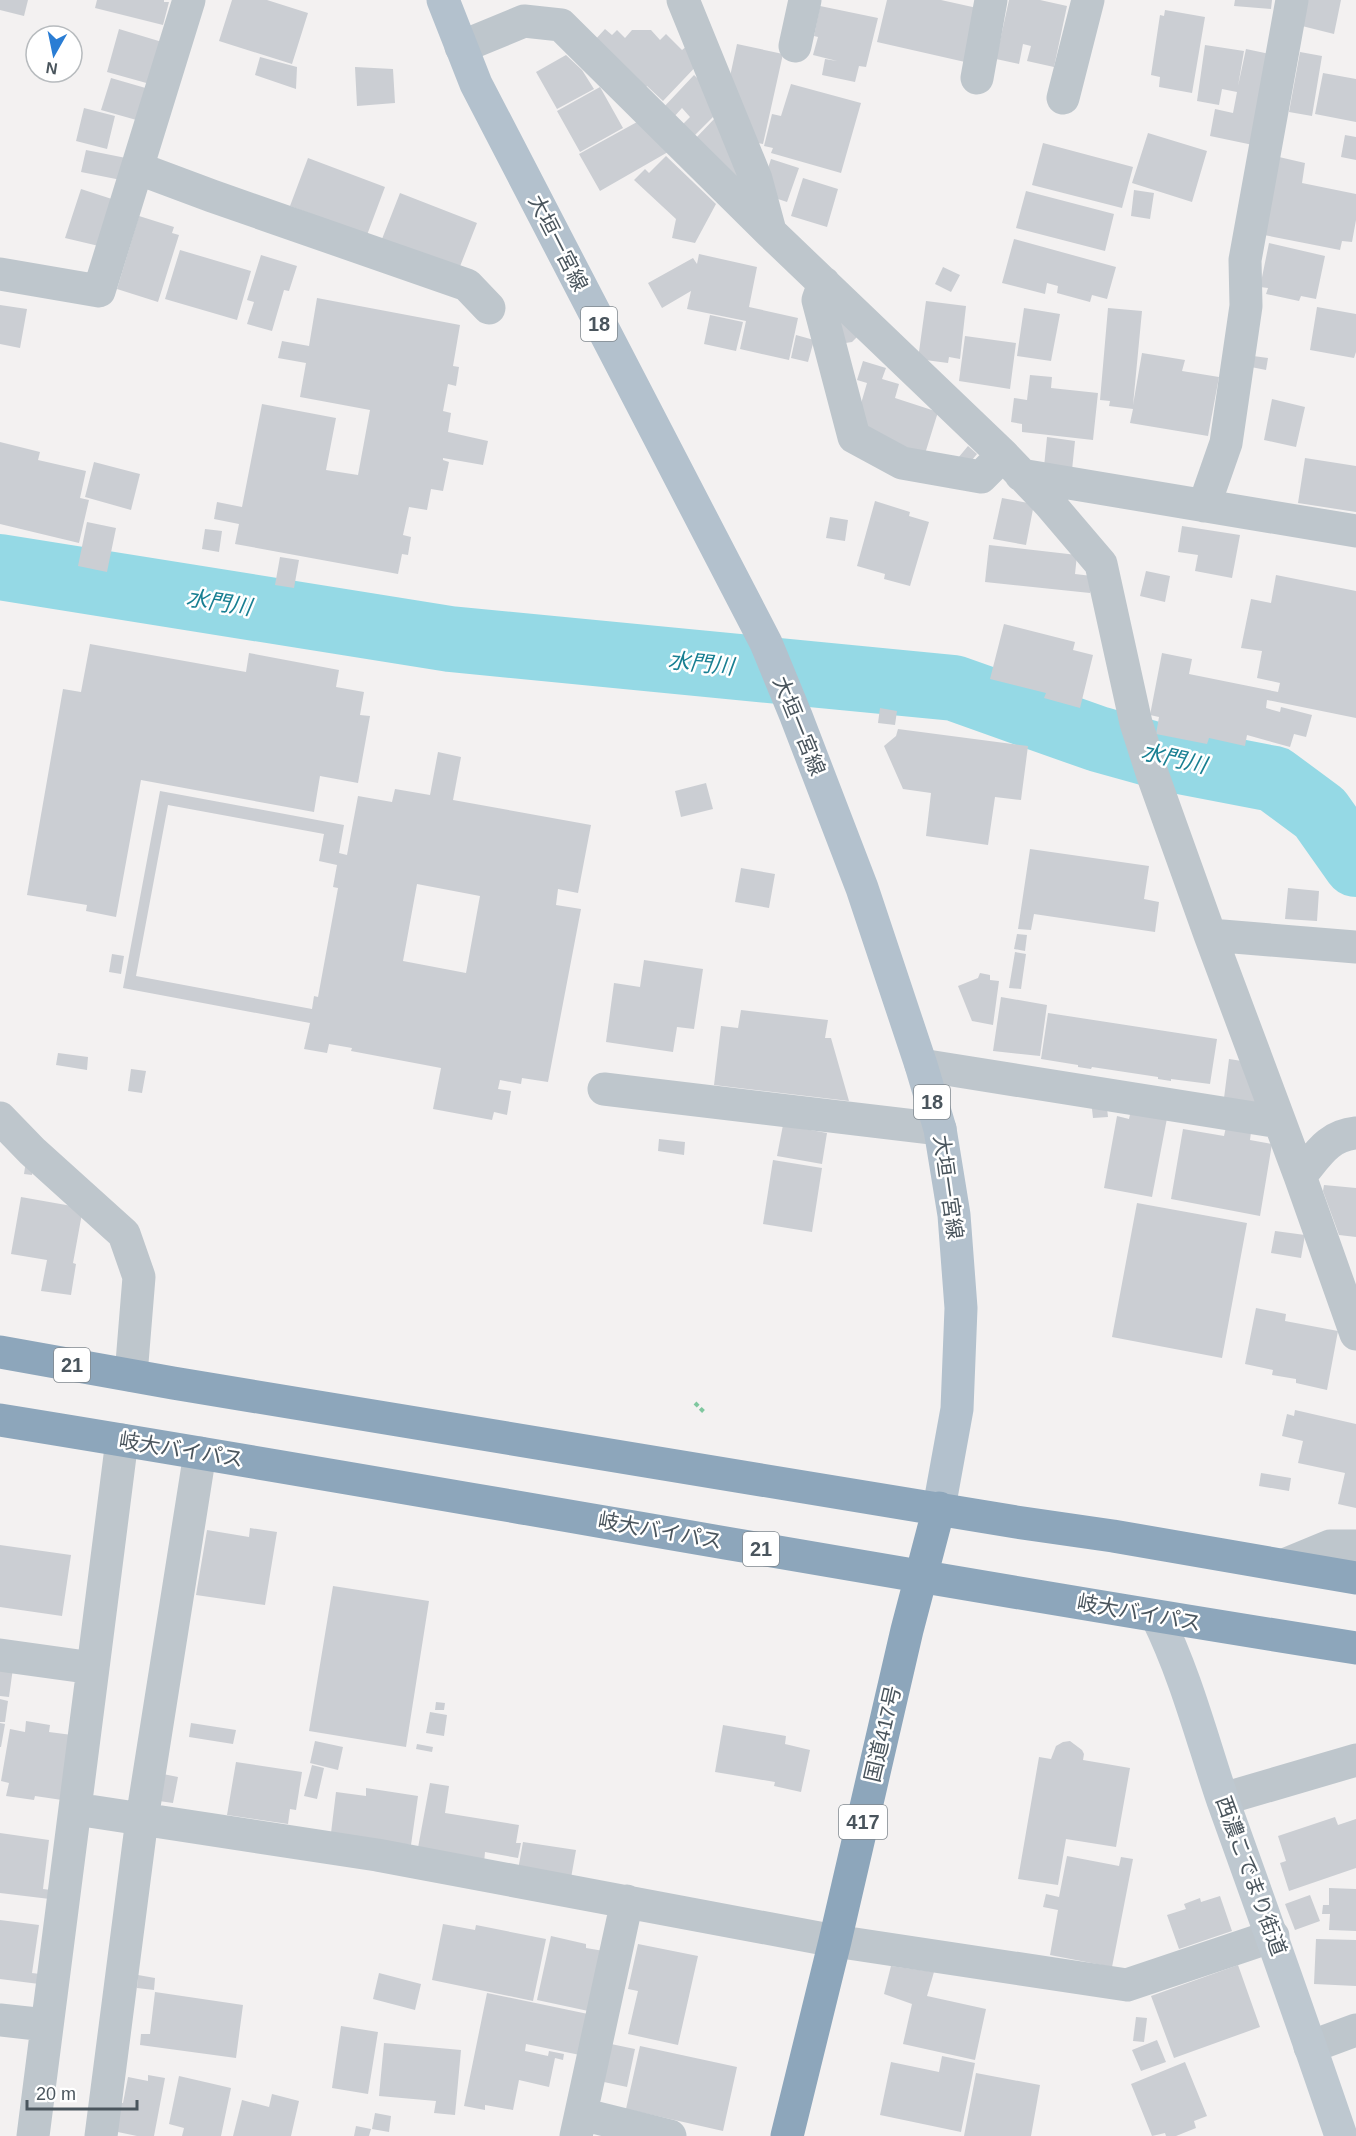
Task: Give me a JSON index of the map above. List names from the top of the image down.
{
  "streets": {
    "highway": [
      "21",
      "岐大バイパス",
      "国道417号",
      "417"
    ],
    "main road": ["大垣一宮線", "18"],
    "street": ["西濃こでまり街道"]
  },
  "crossings": [
    ["大垣一宮線", "21"],
    ["大垣一宮線", "国道417号"],
    ["21", "国道417号"],
    ["岐大バイパス", "国道417号"],
    ["岐大バイパス", "西濃こでまり街道"]
  ],
  "water": ["水門川"],
  "scale_bar": "20 m",
  "north": "bottom"
}
